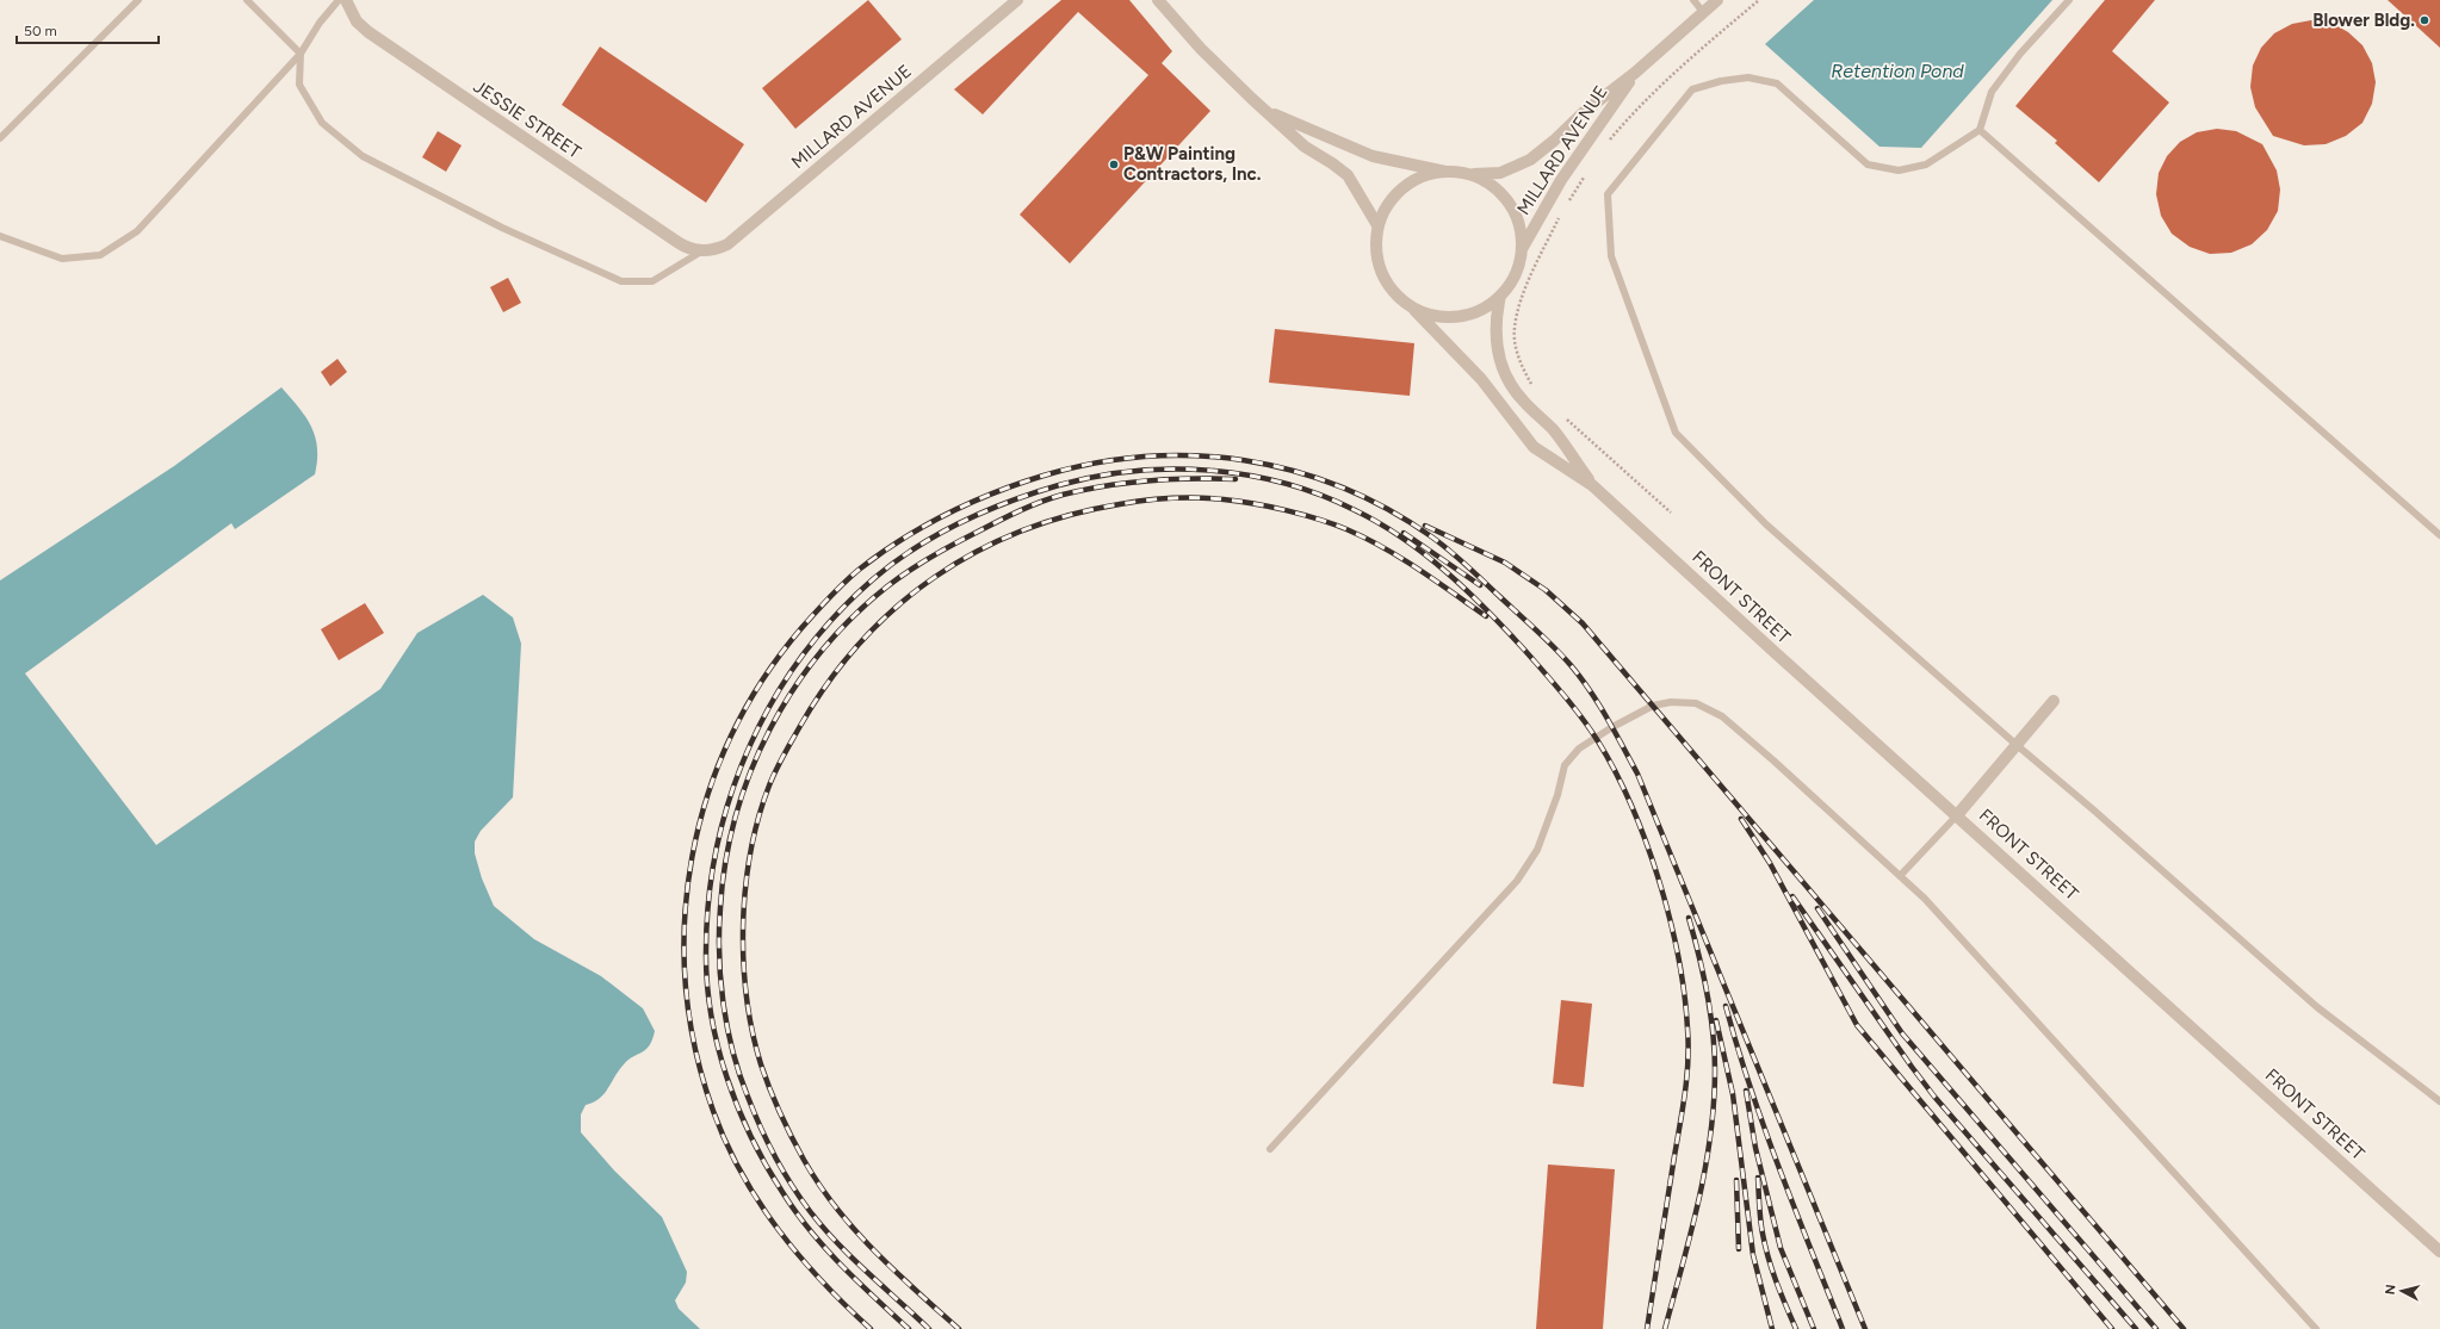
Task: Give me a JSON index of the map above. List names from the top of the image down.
{
  "streets": {
    "street": ["MILLARD AVENUE", "JESSIE STREET", "FRONT STREET"]
  },
  "crossings": [
    ["MILLARD AVENUE", "JESSIE STREET"],
    ["MILLARD AVENUE", "FRONT STREET"]
  ],
  "water": ["Retention Pond"],
  "places": ["Blower Bldg.", "P&W Painting Contractors, Inc."],
  "scale_bar": "50 m",
  "north": "left"
}
